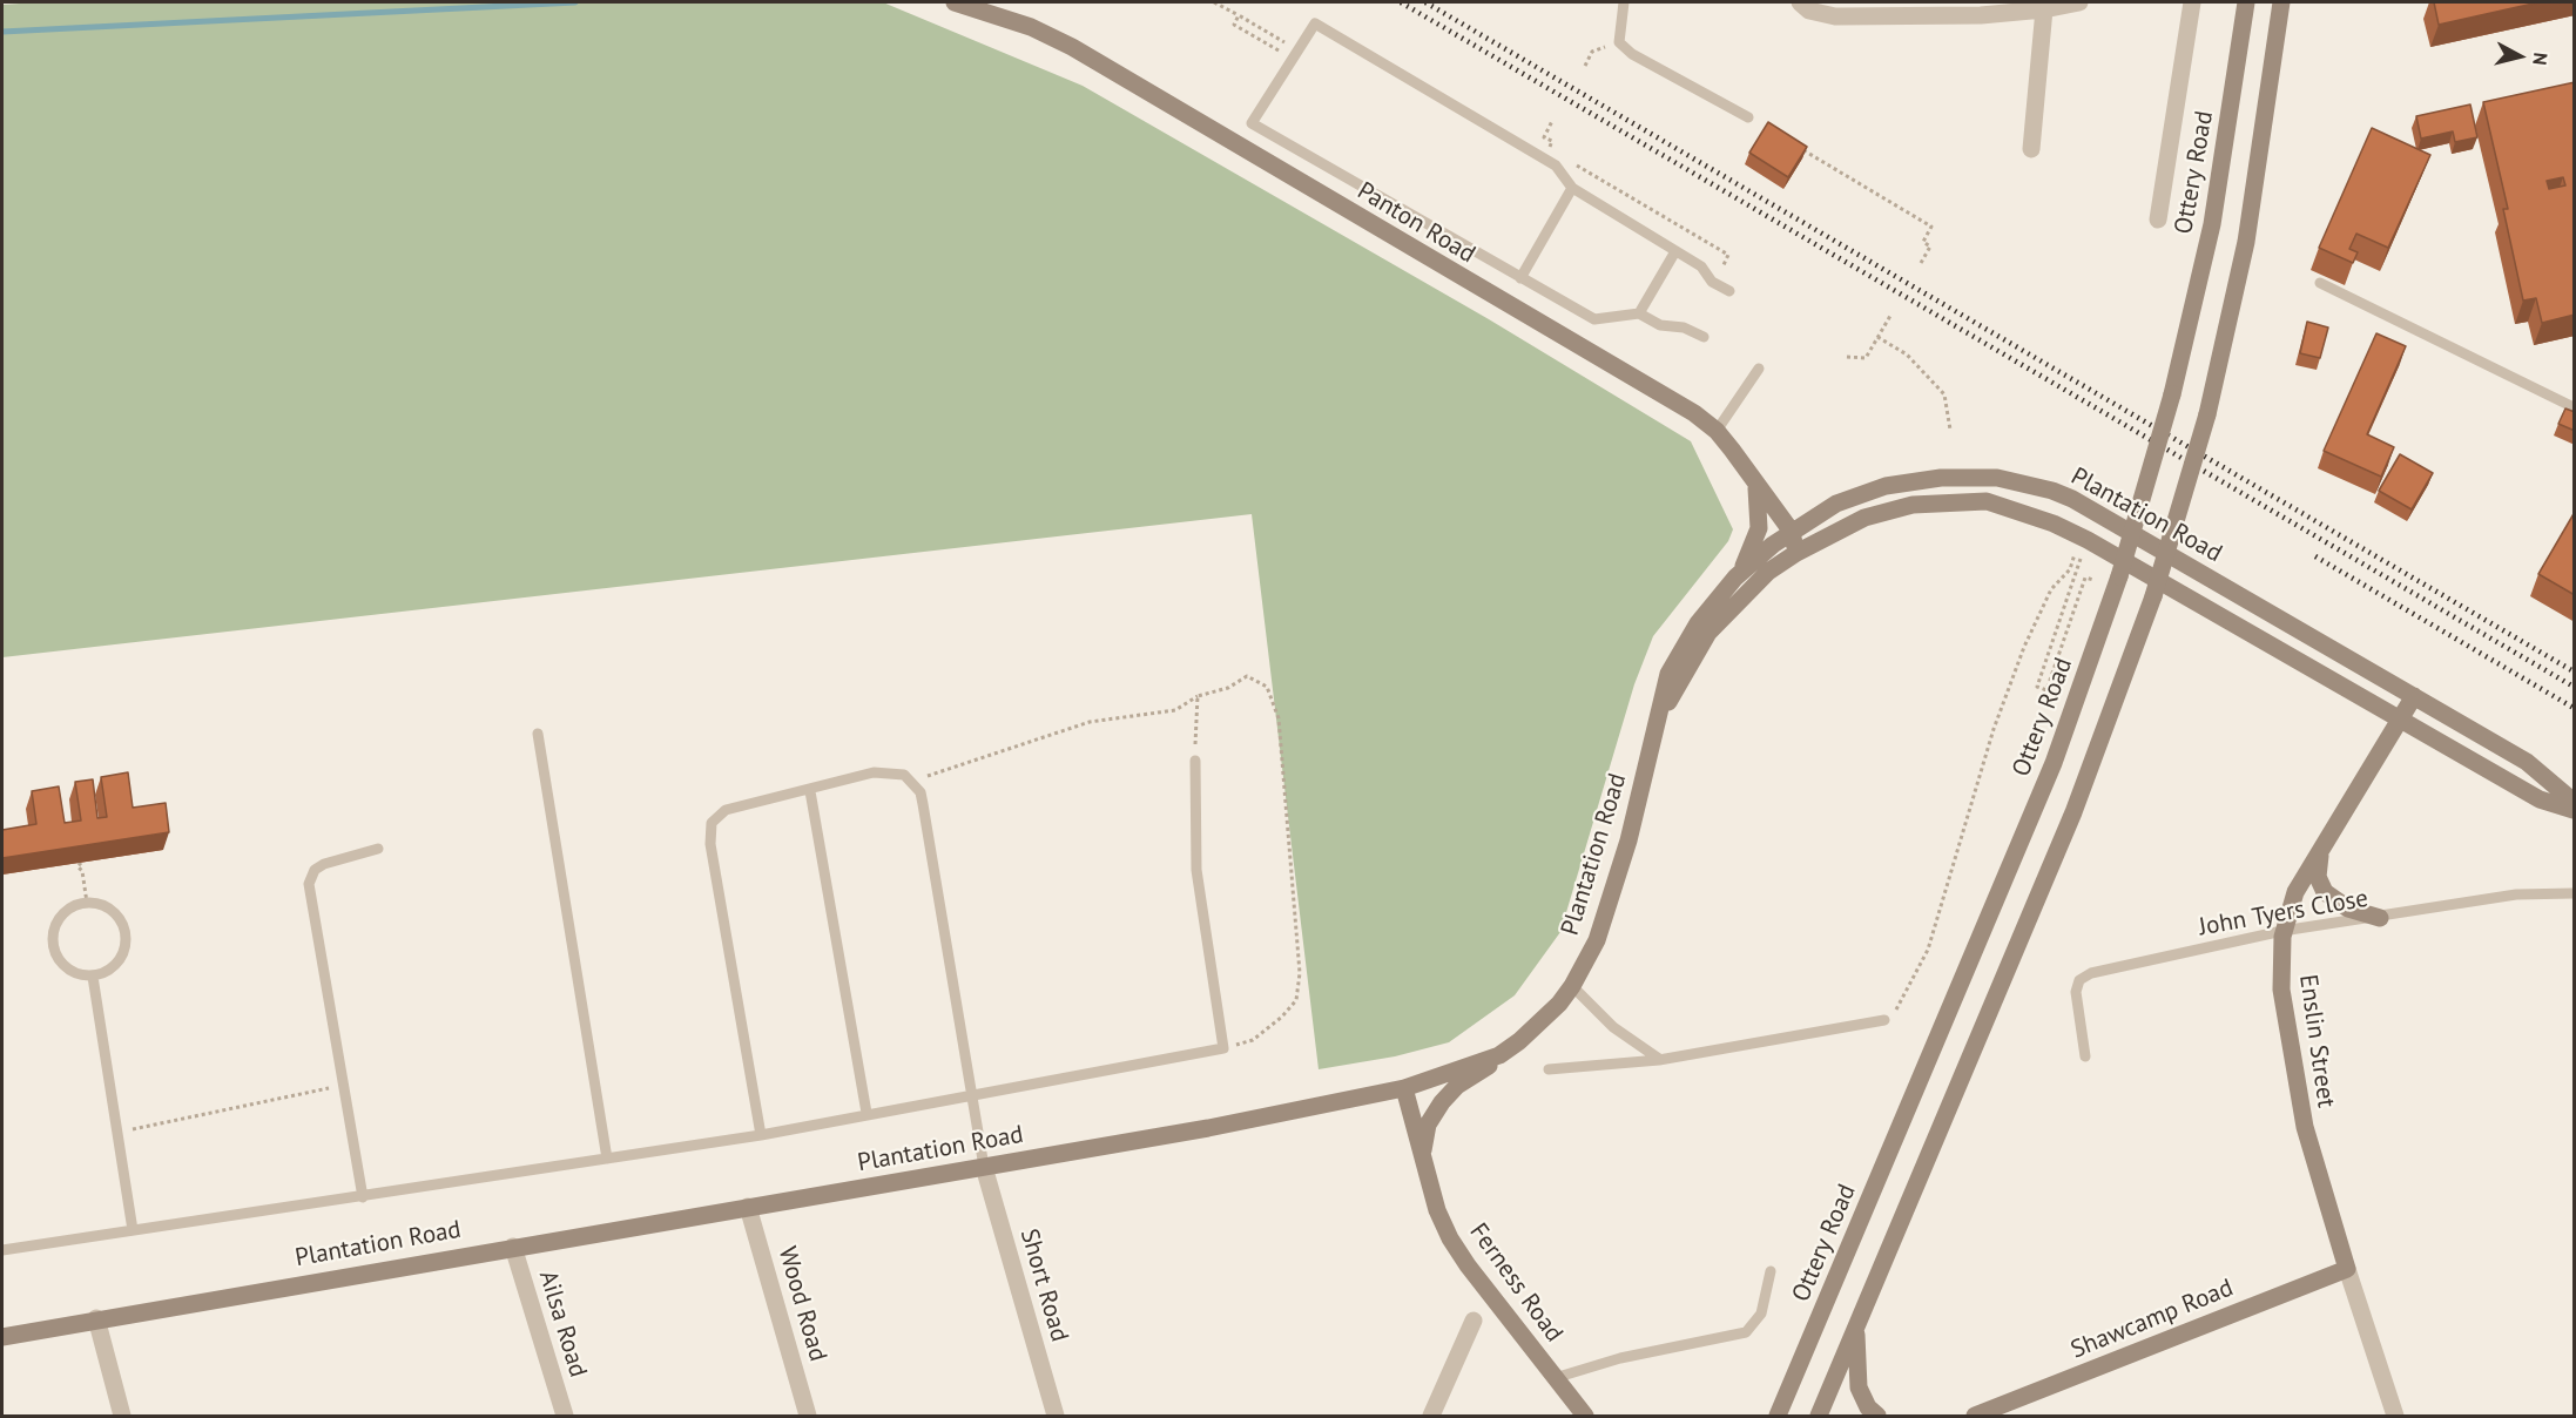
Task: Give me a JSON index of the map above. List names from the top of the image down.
{
  "streets": {
    "street": [
      "Ottery Road",
      "Panton Road",
      "Plantation Road",
      "Enslin Street",
      "Ferness Road",
      "Short Road",
      "Wood Road",
      "Shawcamp Road",
      "Ailsa Road"
    ],
    "lane": ["John Tyers Close"]
  },
  "crossings": [
    ["Panton Road", "Plantation Road"],
    ["Plantation Road", "Enslin Street"],
    ["Plantation Road", "Ferness Road"],
    ["Plantation Road", "Short Road"],
    ["Plantation Road", "Wood Road"],
    ["Plantation Road", "Ailsa Road"],
    ["John Tyers Close", "Enslin Street"],
    ["Enslin Street", "Shawcamp Road"]
  ],
  "north": "right"
}
